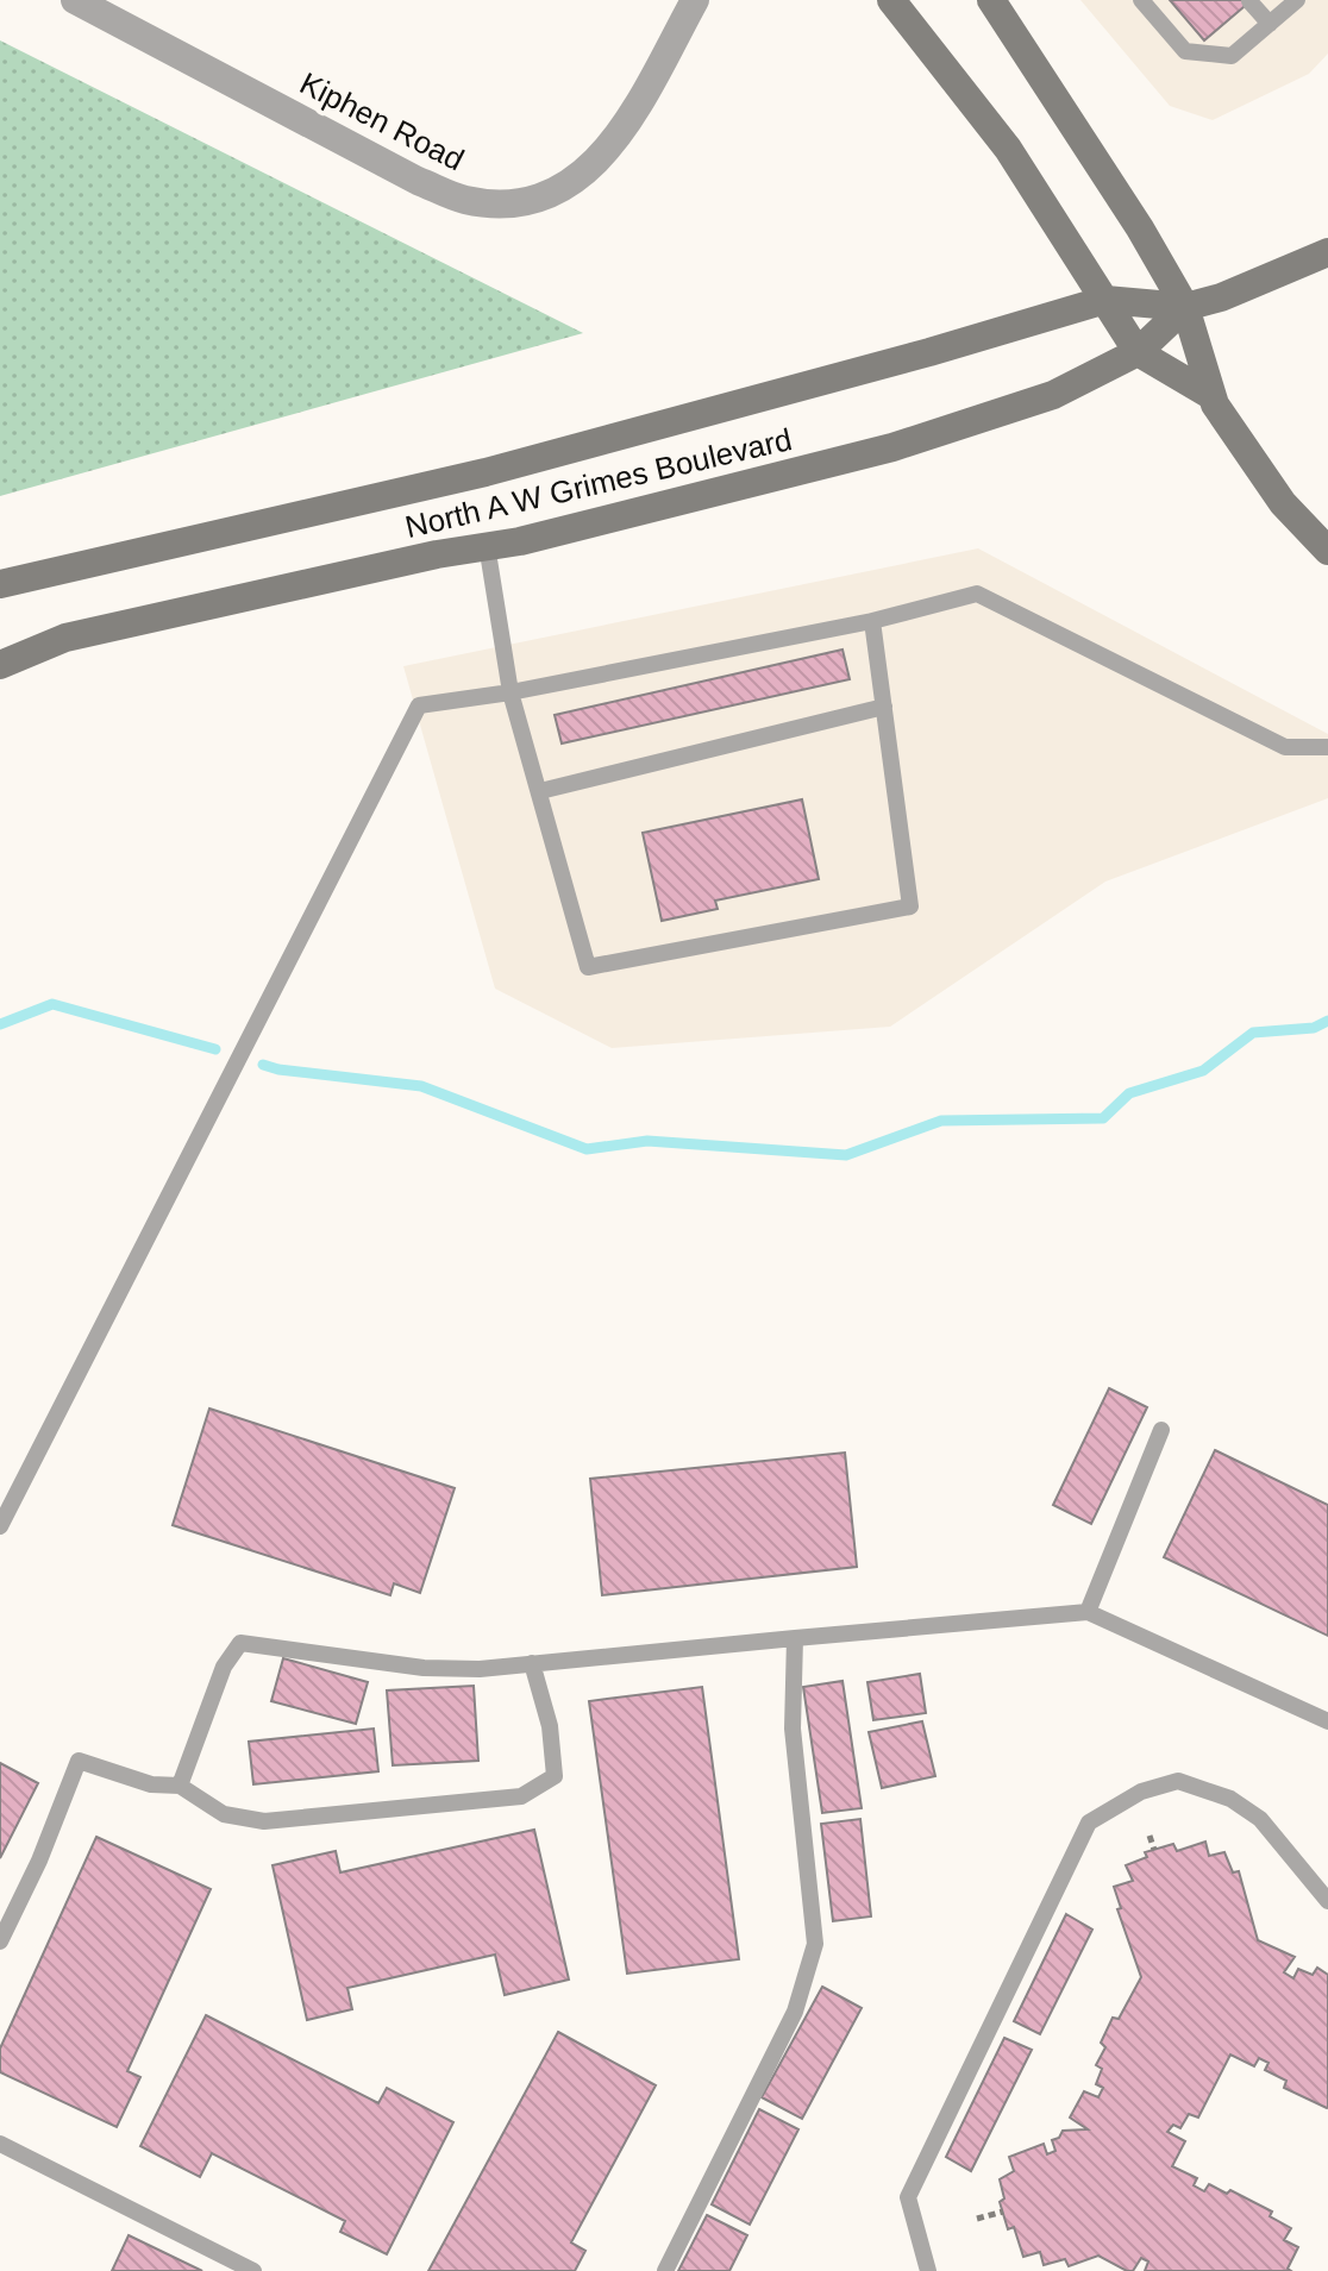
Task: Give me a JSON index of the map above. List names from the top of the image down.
{
  "streets": {
    "main road": ["North A W Grimes Boulevard"],
    "street": ["Kiphen Road"]
  }
}
